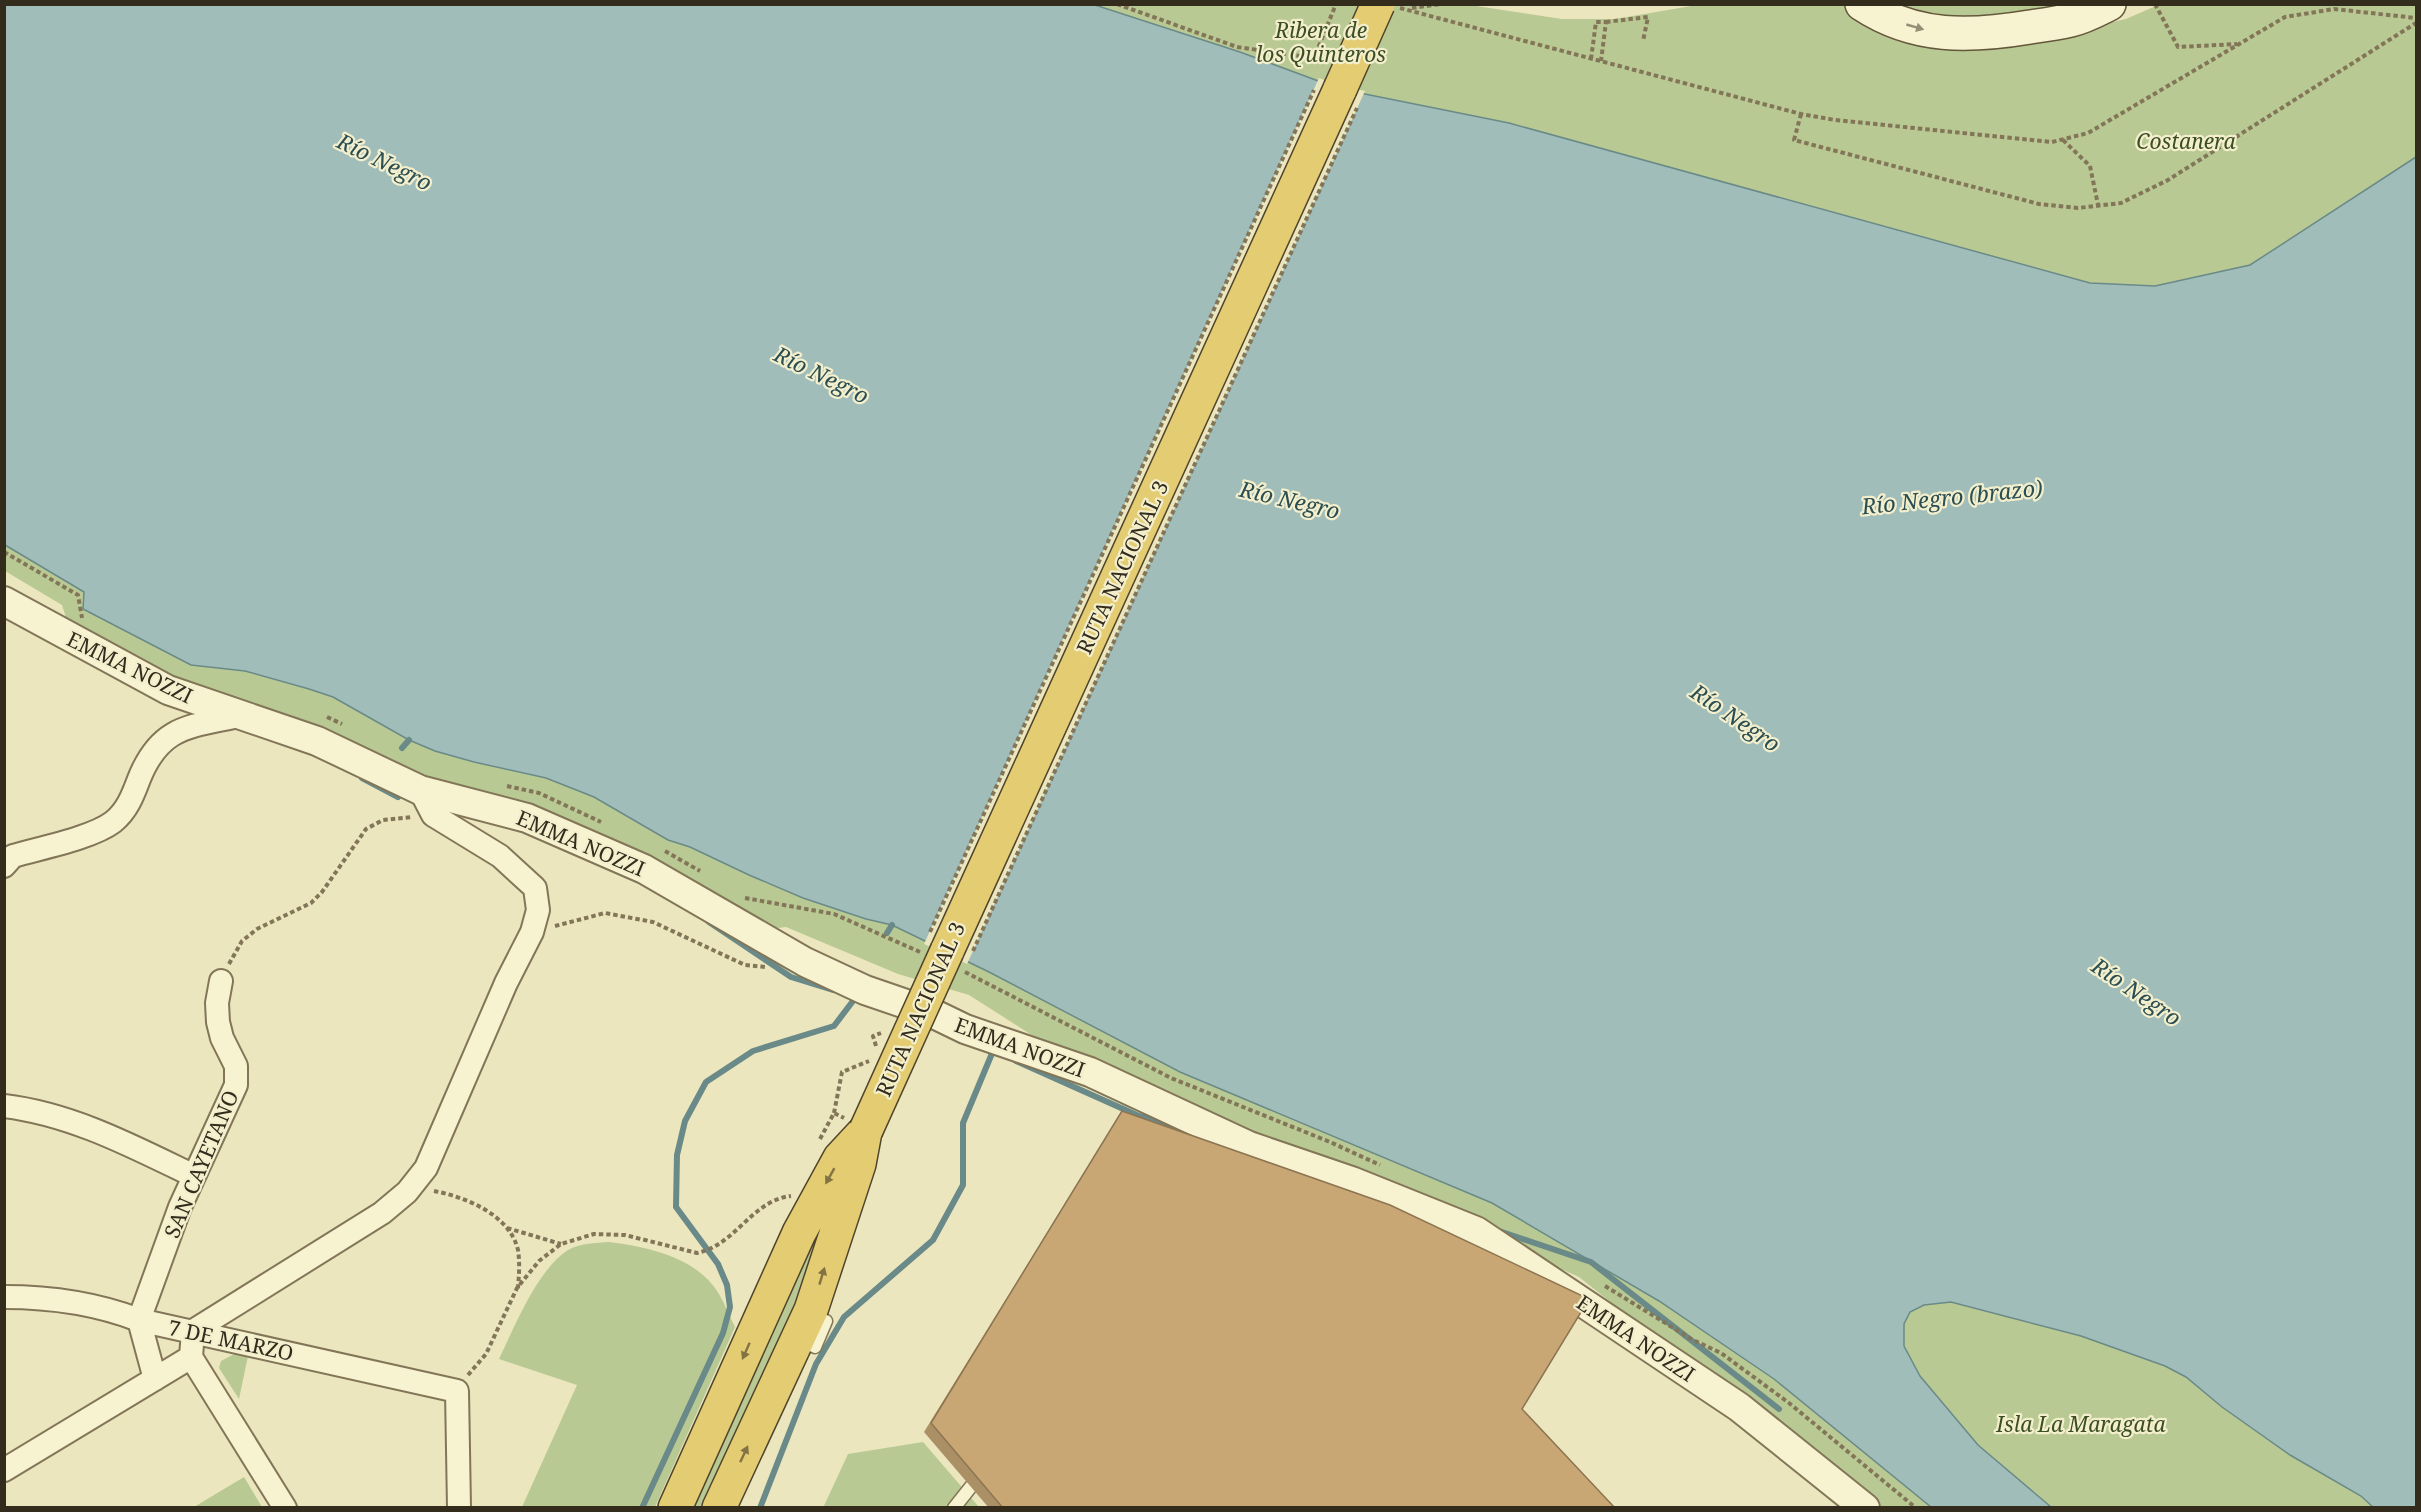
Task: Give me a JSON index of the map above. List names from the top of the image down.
{
  "streets": {
    "highway": ["RUTA NACIONAL 3"],
    "street": ["EMMA NOZZI", "SAN CAYETANO", "7 DE MARZO"]
  },
  "crossings": [
    ["SAN CAYETANO", "7 DE MARZO"]
  ],
  "water": ["Río Negro", "Río Negro (brazo)"],
  "parks": ["Ribera de los Quinteros", "Costanera", "Isla La Maragata"]
}
